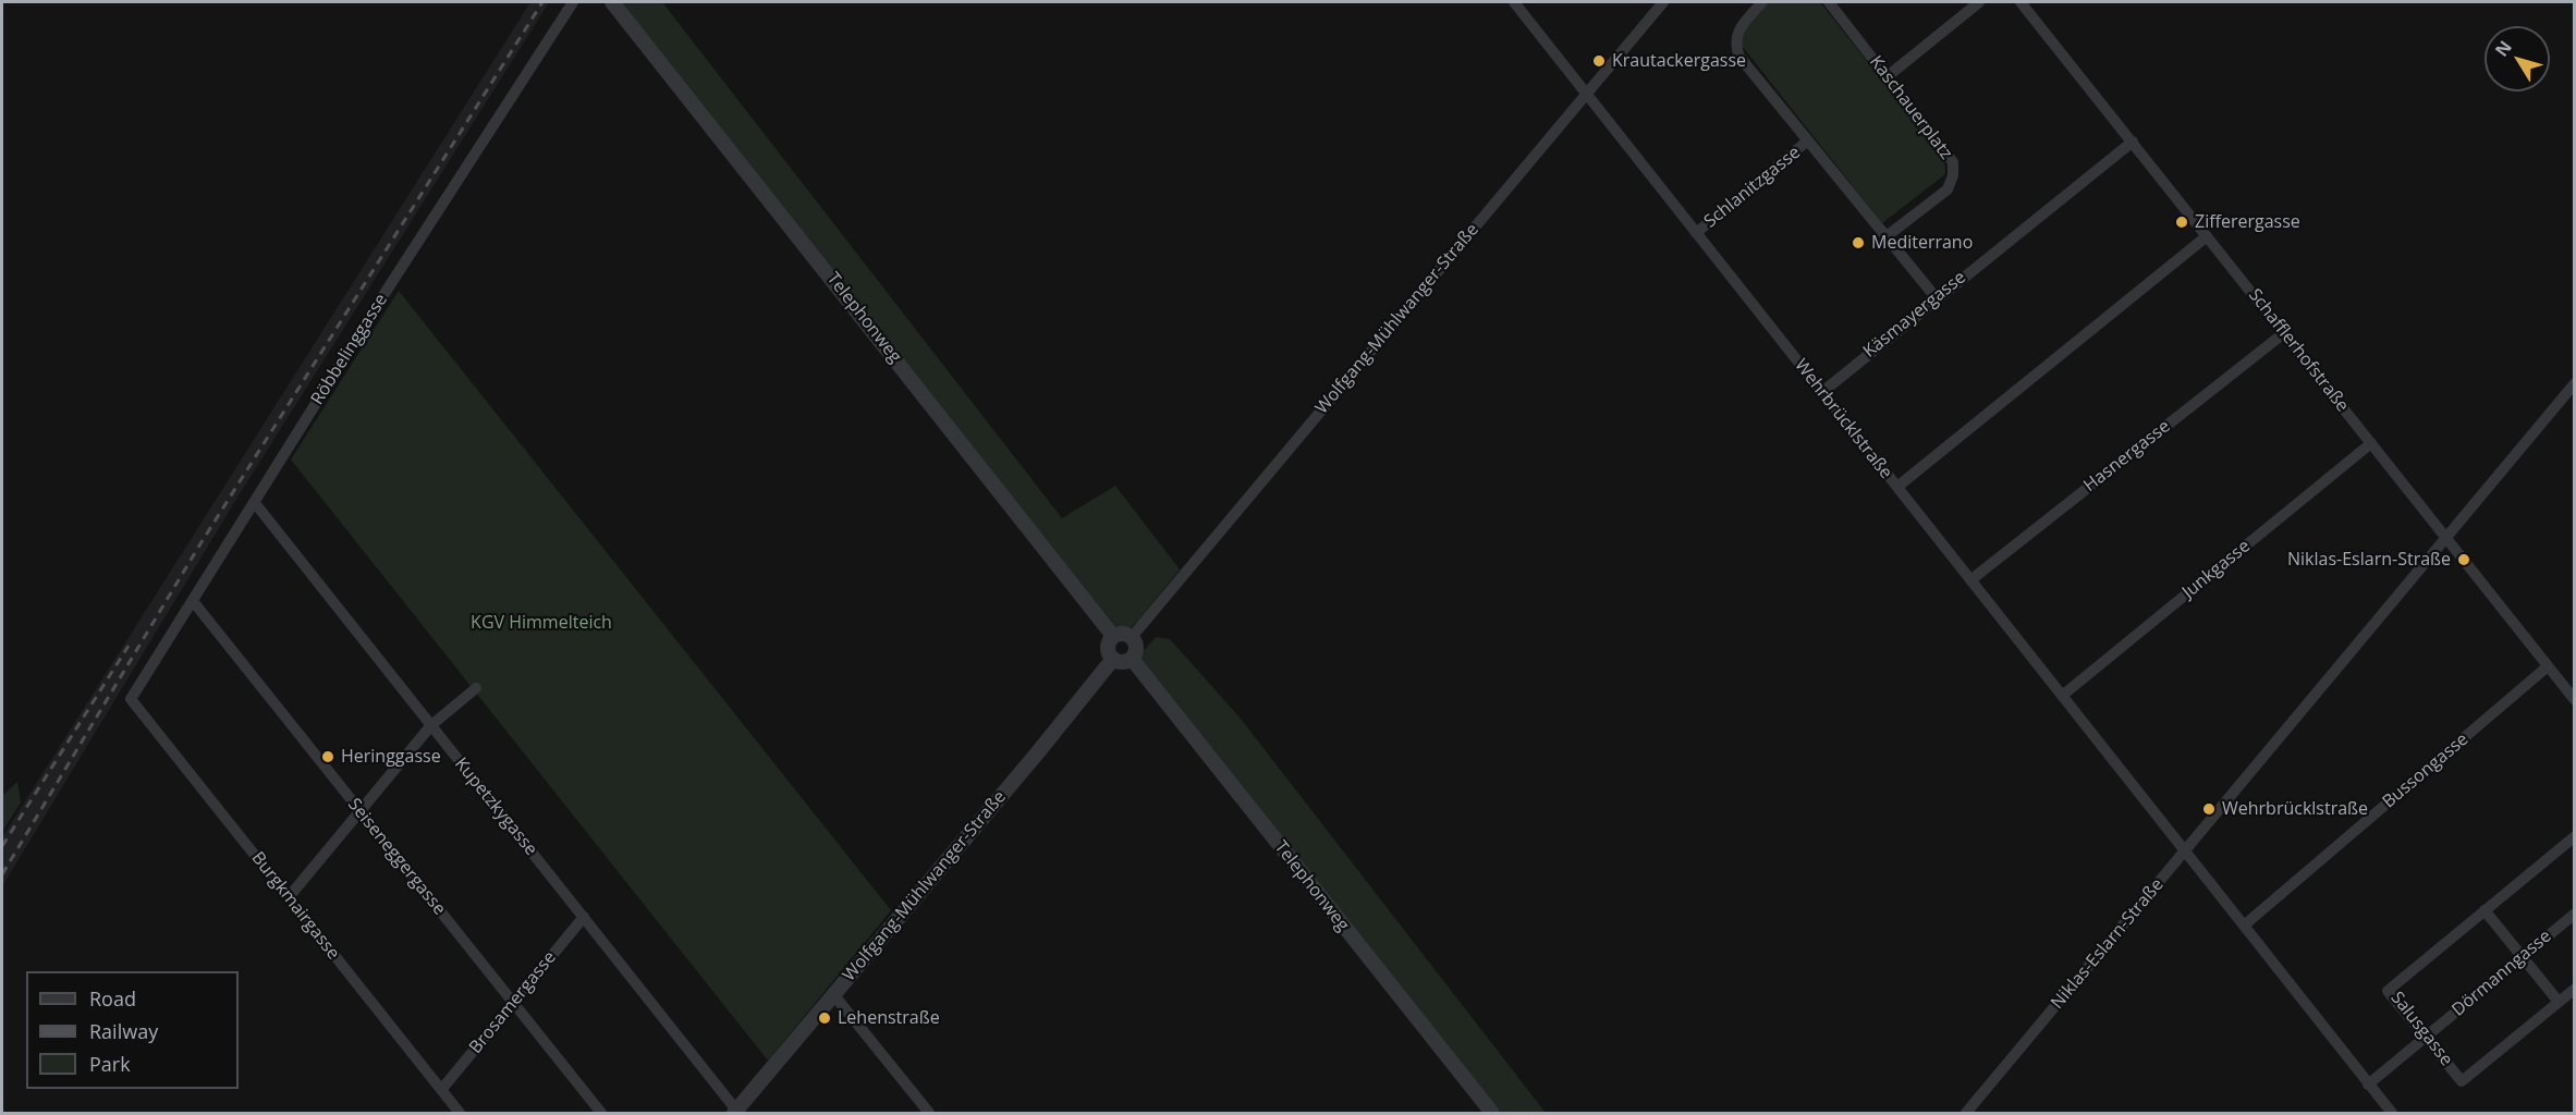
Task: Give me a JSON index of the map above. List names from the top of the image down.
{
  "streets": {
    "street": [
      "Kaschauerplatz",
      "Schlanitzgasse",
      "Käsmayergasse",
      "Telephonweg",
      "Wolfgang-Mühlwanger-Straße",
      "Röbbelinggasse",
      "Schafflerhofstraße",
      "Wehrbrücklstraße",
      "Hasnergasse",
      "Junkgasse",
      "Bussongasse",
      "Kupetzkygasse",
      "Seiseneggergasse",
      "Burgkmairgasse",
      "Niklas-Eslarn-Straße",
      "Dörmanngasse",
      "Brosamergasse",
      "Salusgasse"
    ]
  },
  "crossings": [
    ["Schlanitzgasse", "Wehrbrücklstraße"],
    ["Käsmayergasse", "Schafflerhofstraße"],
    ["Käsmayergasse", "Wehrbrücklstraße"],
    ["Telephonweg", "Wolfgang-Mühlwanger-Straße"],
    ["Wolfgang-Mühlwanger-Straße", "Wehrbrücklstraße"],
    ["Wolfgang-Mühlwanger-Straße", "Kupetzkygasse"],
    ["Röbbelinggasse", "Kupetzkygasse"],
    ["Röbbelinggasse", "Seiseneggergasse"],
    ["Röbbelinggasse", "Burgkmairgasse"],
    ["Schafflerhofstraße", "Hasnergasse"],
    ["Schafflerhofstraße", "Junkgasse"],
    ["Schafflerhofstraße", "Bussongasse"],
    ["Schafflerhofstraße", "Niklas-Eslarn-Straße"],
    ["Wehrbrücklstraße", "Hasnergasse"],
    ["Wehrbrücklstraße", "Junkgasse"],
    ["Wehrbrücklstraße", "Bussongasse"],
    ["Wehrbrücklstraße", "Niklas-Eslarn-Straße"],
    ["Wehrbrücklstraße", "Dörmanngasse"],
    ["Kupetzkygasse", "Brosamergasse"],
    ["Seiseneggergasse", "Brosamergasse"],
    ["Burgkmairgasse", "Brosamergasse"],
    ["Dörmanngasse", "Salusgasse"]
  ],
  "parks": ["KGV Himmelteich"],
  "places": [
    "Krautackergasse",
    "Zifferergasse",
    "Mediterrano",
    "Niklas-Eslarn-Straße",
    "Heringgasse",
    "Wehrbrücklstraße",
    "Lehenstraße"
  ],
  "legend": ["Road", "Railway", "Park"],
  "north": "top left"
}
